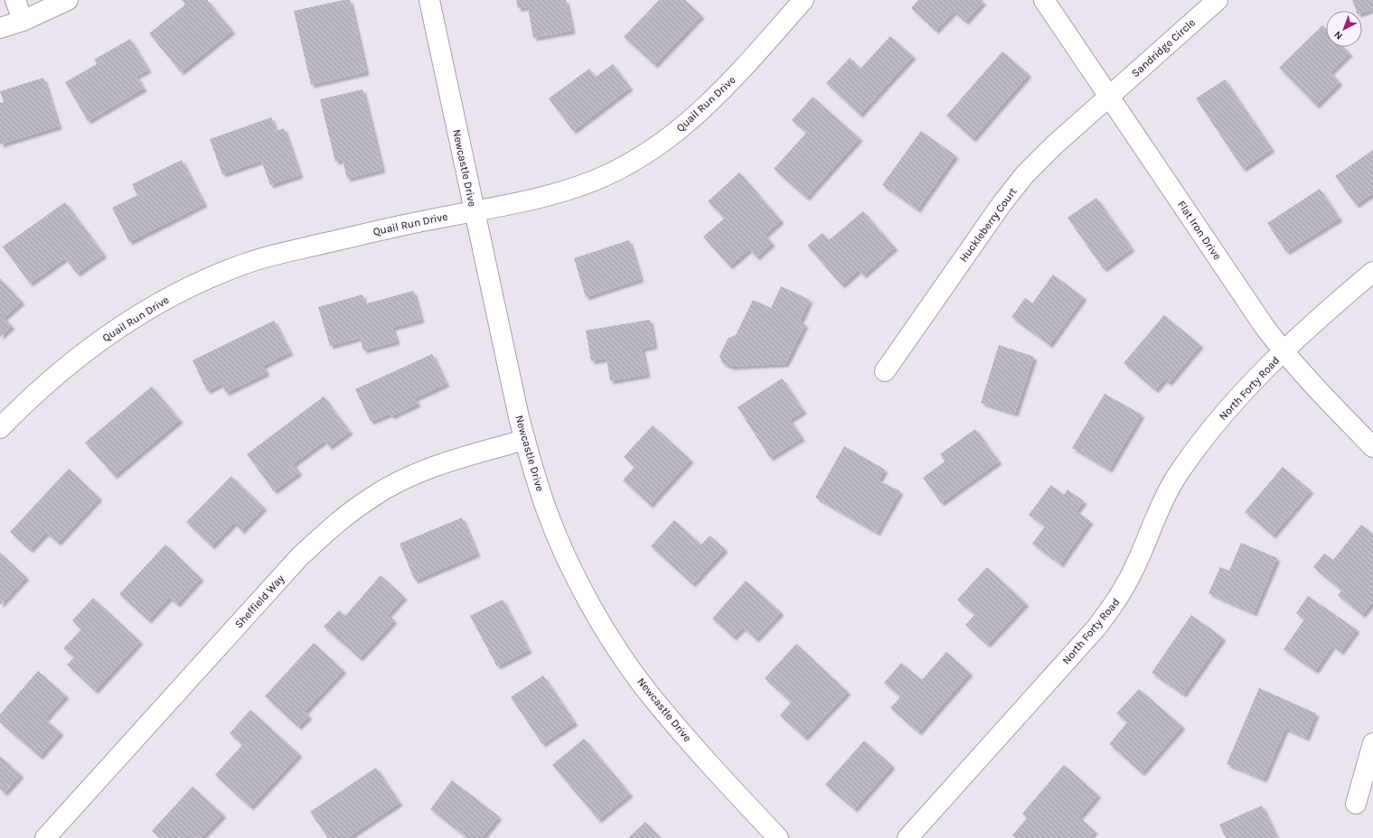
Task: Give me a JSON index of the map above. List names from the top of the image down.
{
  "streets": {
    "street": [
      "Sandridge Circle",
      "Quail Run Drive",
      "Newcastle Drive",
      "Huckleberry Court",
      "Flat Iron Drive",
      "North Forty Road",
      "Sheffield Way"
    ]
  },
  "crossings": [
    ["Sandridge Circle", "Huckleberry Court"],
    ["Sandridge Circle", "Flat Iron Drive"],
    ["Quail Run Drive", "Newcastle Drive"],
    ["Newcastle Drive", "Sheffield Way"],
    ["Huckleberry Court", "Flat Iron Drive"],
    ["Flat Iron Drive", "North Forty Road"]
  ],
  "north": "bottom left"
}
